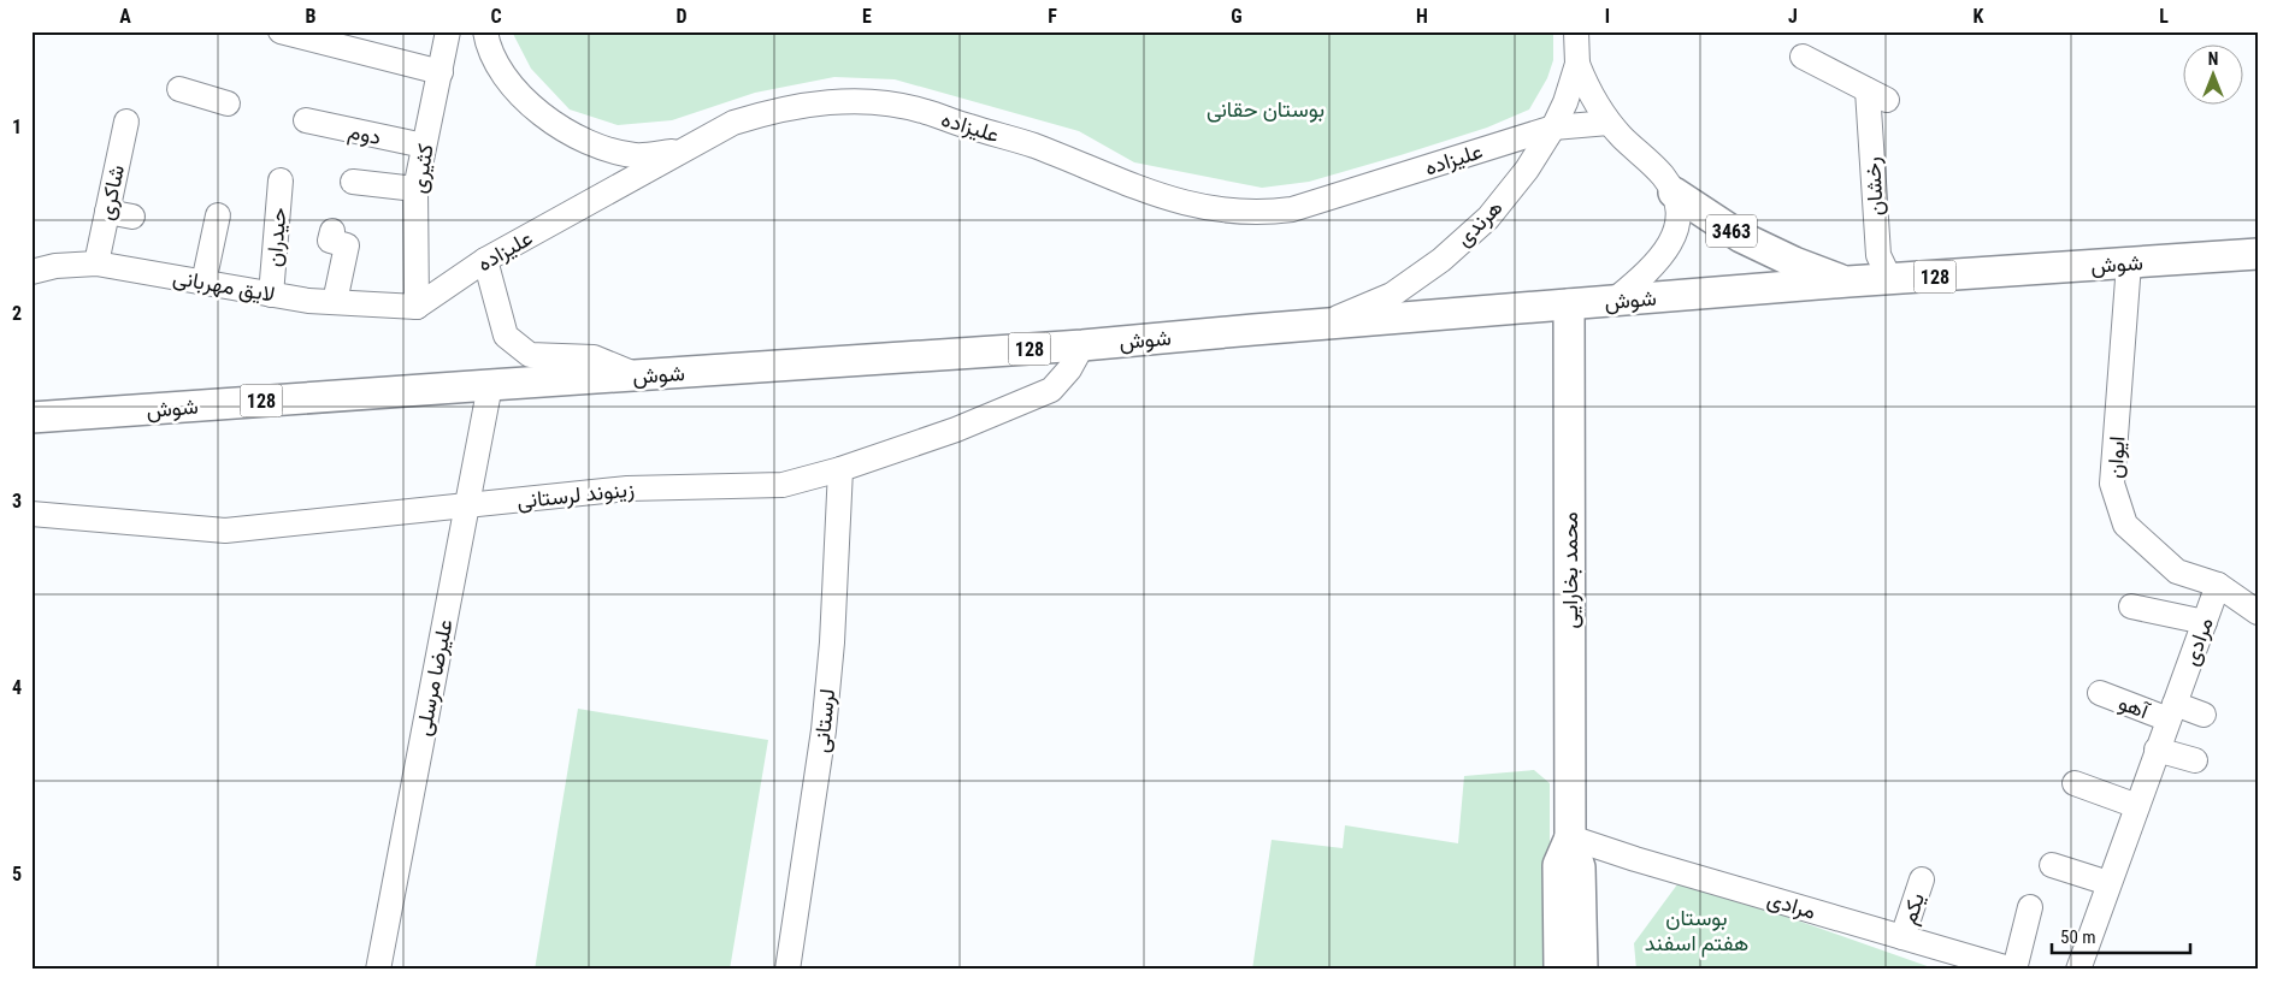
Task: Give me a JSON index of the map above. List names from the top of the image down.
{
  "streets": {
    "main road": [
      "3463",
      "شوش",
      "128",
      "محمد بخارایی"
    ],
    "street": [
      "علیزاده",
      "دوم",
      "کثیری",
      "رخشان",
      "شاکری",
      "هرندی",
      "حیدران",
      "لایق مهربانی",
      "ایوان",
      "زینوند لرستانی",
      "مرادی",
      "علیرضا مرسلی",
      "آهو",
      "لرستانی",
      "یکم"
    ]
  },
  "crossings": [
    ["علیزاده", "کثیری"],
    ["علیزاده", "هرندی"],
    ["علیزاده", "لایق مهربانی"],
    ["دوم", "کثیری"],
    ["کثیری", "لایق مهربانی"],
    ["رخشان", "شوش"],
    ["شاکری", "لایق مهربانی"],
    ["هرندی", "3463"],
    ["هرندی", "شوش"],
    ["3463", "شوش"],
    ["حیدران", "لایق مهربانی"],
    ["شوش", "ایوان"],
    ["شوش", "زینوند لرستانی"],
    ["شوش", "محمد بخارایی"],
    ["شوش", "علیرضا مرسلی"],
    ["ایوان", "مرادی"],
    ["زینوند لرستانی", "علیرضا مرسلی"],
    ["زینوند لرستانی", "لرستانی"],
    ["محمد بخارایی", "مرادی"],
    ["مرادی", "آهو"],
    ["مرادی", "یکم"]
  ],
  "parks": ["بوستان حقانی", "بوستان هفتم اسفند"],
  "scale_bar": "50 m",
  "north": "top",
  "grid": {
    "columns": [
      "A",
      "B",
      "C",
      "D",
      "E",
      "F",
      "G",
      "H",
      "I",
      "J",
      "K",
      "L"
    ],
    "rows": [
      "1",
      "2",
      "3",
      "4",
      "5"
    ]
  }
}
